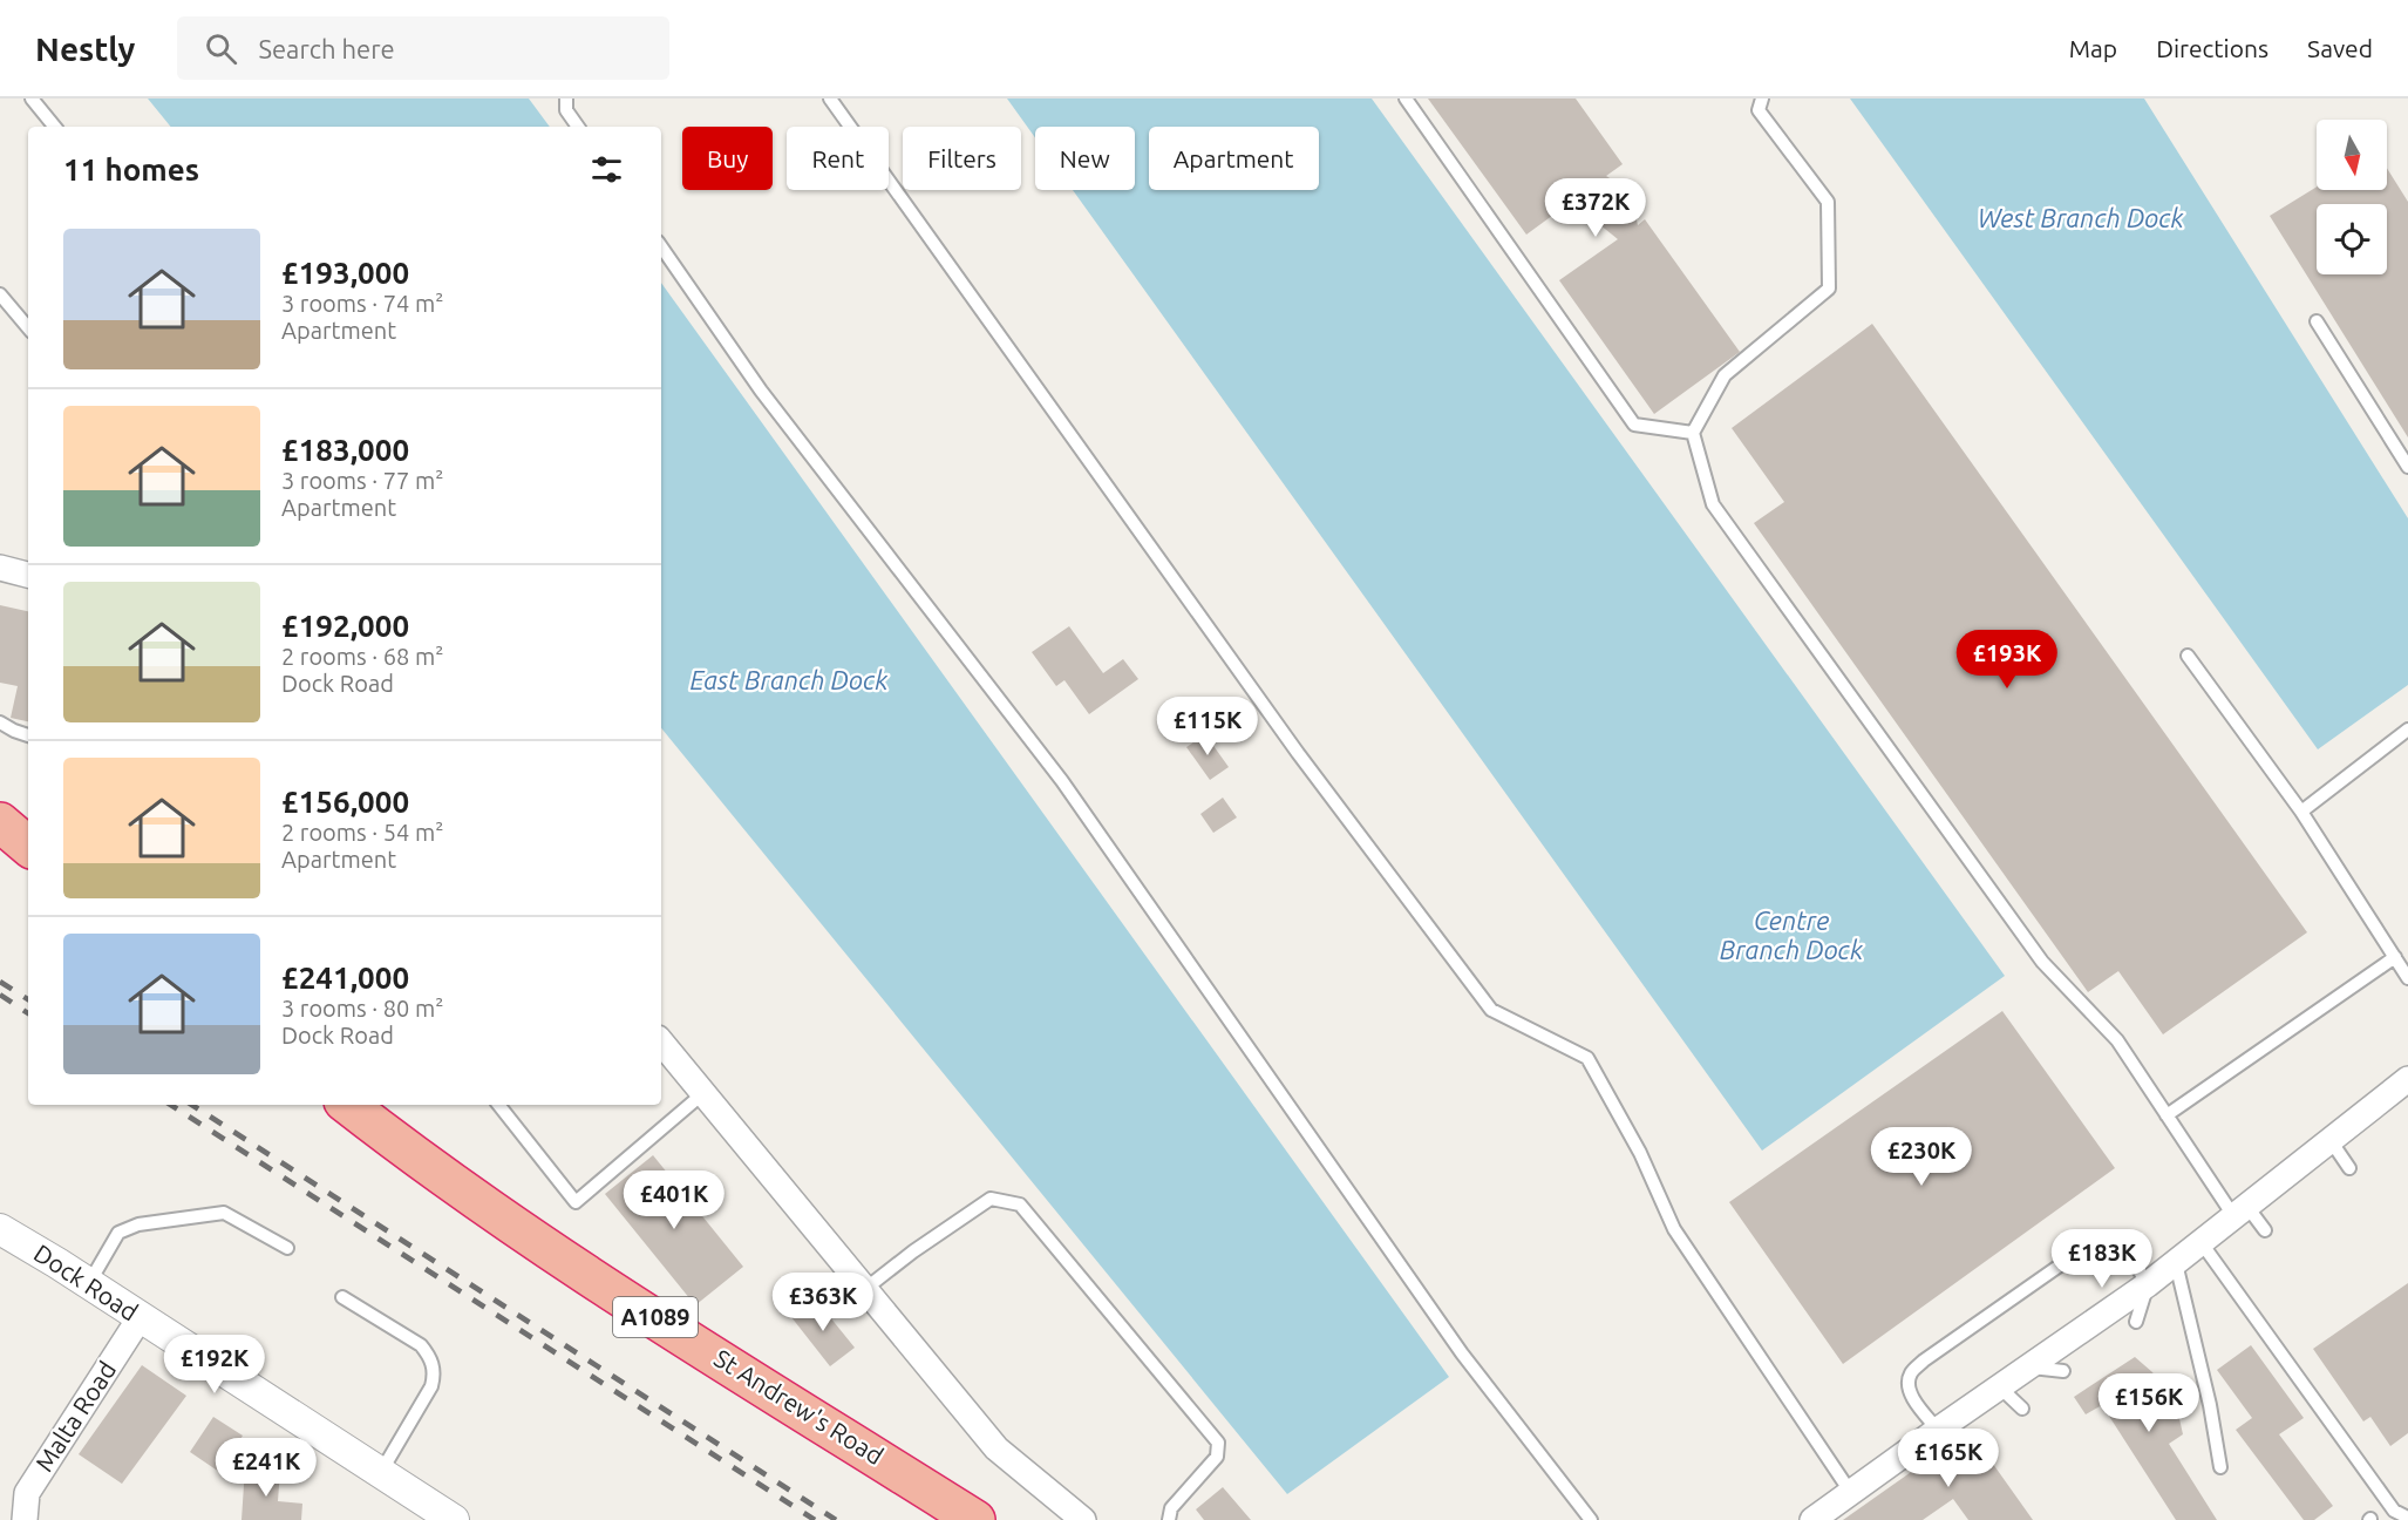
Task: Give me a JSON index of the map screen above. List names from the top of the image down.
{
  "streets": {
    "highway": ["A1089", "St Andrew's Road"],
    "street": ["Dock Road", "Malta Road"]
  },
  "crossings": [
    ["Dock Road", "Malta Road"]
  ],
  "water": ["West Branch Dock", "East Branch Dock", "Centre Branch Dock"],
  "north": "bottom",
  "page": {
    "header": "Nestly",
    "search": "Search here",
    "nav": ["Map", "Directions", "Saved"],
    "chip": [
      "Buy",
      "Rent",
      "Filters",
      "New",
      "Apartment"
    ],
    "heading": "11 homes",
    "price": [
      "£372K",
      "£193K",
      "£115K",
      "£230K",
      "£401K",
      "£183K",
      "£363K",
      "£192K",
      "£156K",
      "£165K",
      "£241K"
    ],
    "list": [
      {
        "name": "£193,000",
        "note": "3 rooms · 74 m² · Apartment"
      },
      {
        "name": "£183,000",
        "note": "3 rooms · 77 m² · Apartment"
      },
      {
        "name": "£192,000",
        "note": "2 rooms · 68 m² · Dock Road"
      },
      {
        "name": "£156,000",
        "note": "2 rooms · 54 m² · Apartment"
      },
      {
        "name": "£241,000",
        "note": "3 rooms · 80 m² · Dock Road"
      }
    ]
  }
}
